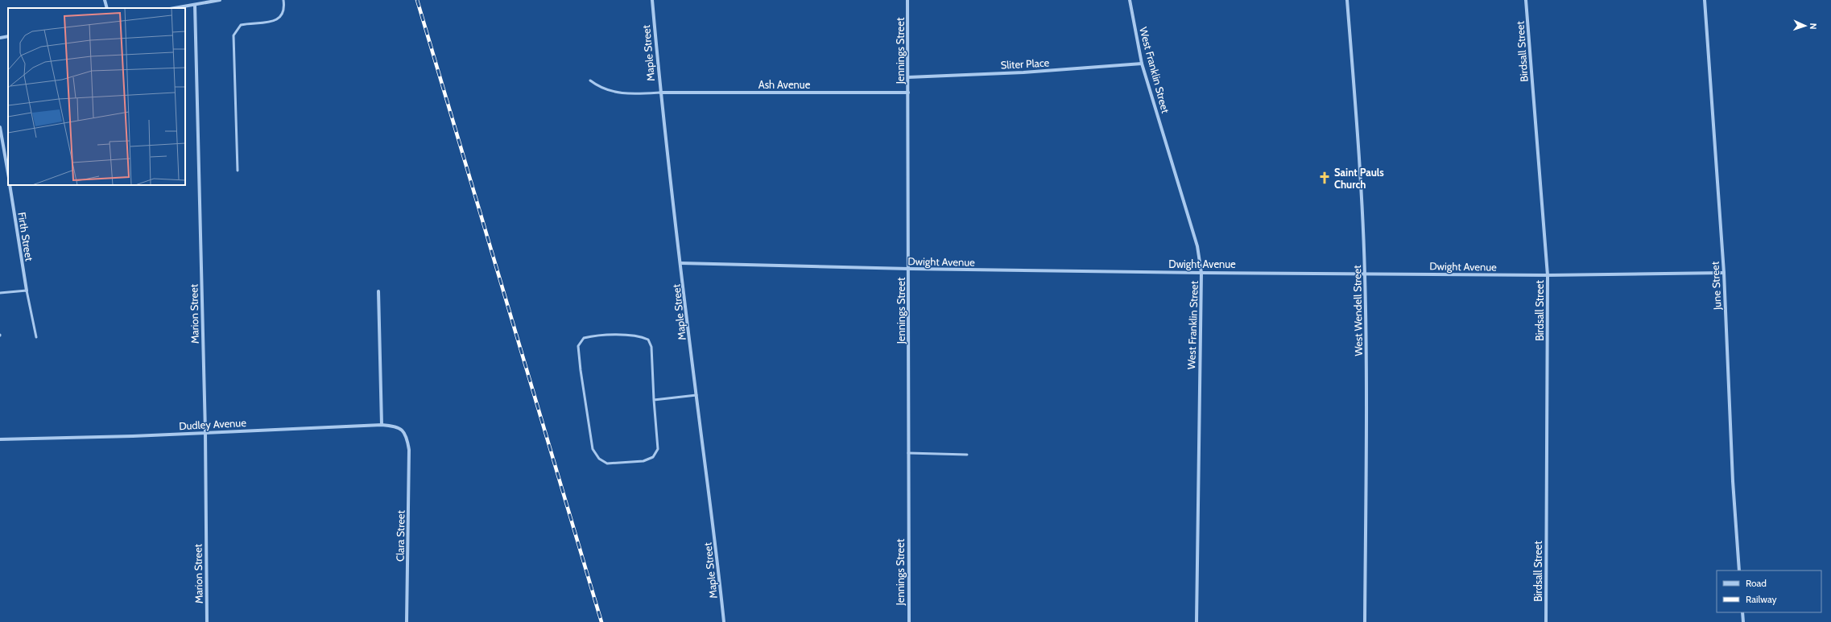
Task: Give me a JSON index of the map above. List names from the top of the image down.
{
  "streets": {
    "street": [
      "Jennings Street",
      "Birdsall Street",
      "Maple Street",
      "Sliter Place",
      "West Franklin Street",
      "Ash Avenue",
      "Firth Street",
      "Dwight Avenue",
      "June Street",
      "West Wendell Street",
      "Marion Street",
      "Dudley Avenue",
      "Clara Street"
    ]
  },
  "crossings": [
    ["Jennings Street", "Sliter Place"],
    ["Jennings Street", "Ash Avenue"],
    ["Jennings Street", "Dwight Avenue"],
    ["Birdsall Street", "Dwight Avenue"],
    ["Maple Street", "Ash Avenue"],
    ["Maple Street", "Dwight Avenue"],
    ["Sliter Place", "West Franklin Street"],
    ["West Franklin Street", "Dwight Avenue"],
    ["Dwight Avenue", "June Street"],
    ["Dwight Avenue", "West Wendell Street"],
    ["Marion Street", "Dudley Avenue"],
    ["Dudley Avenue", "Clara Street"]
  ],
  "places": {
    "church": ["Saint Pauls Church"]
  },
  "legend": ["Road", "Railway"],
  "north": "right"
}
